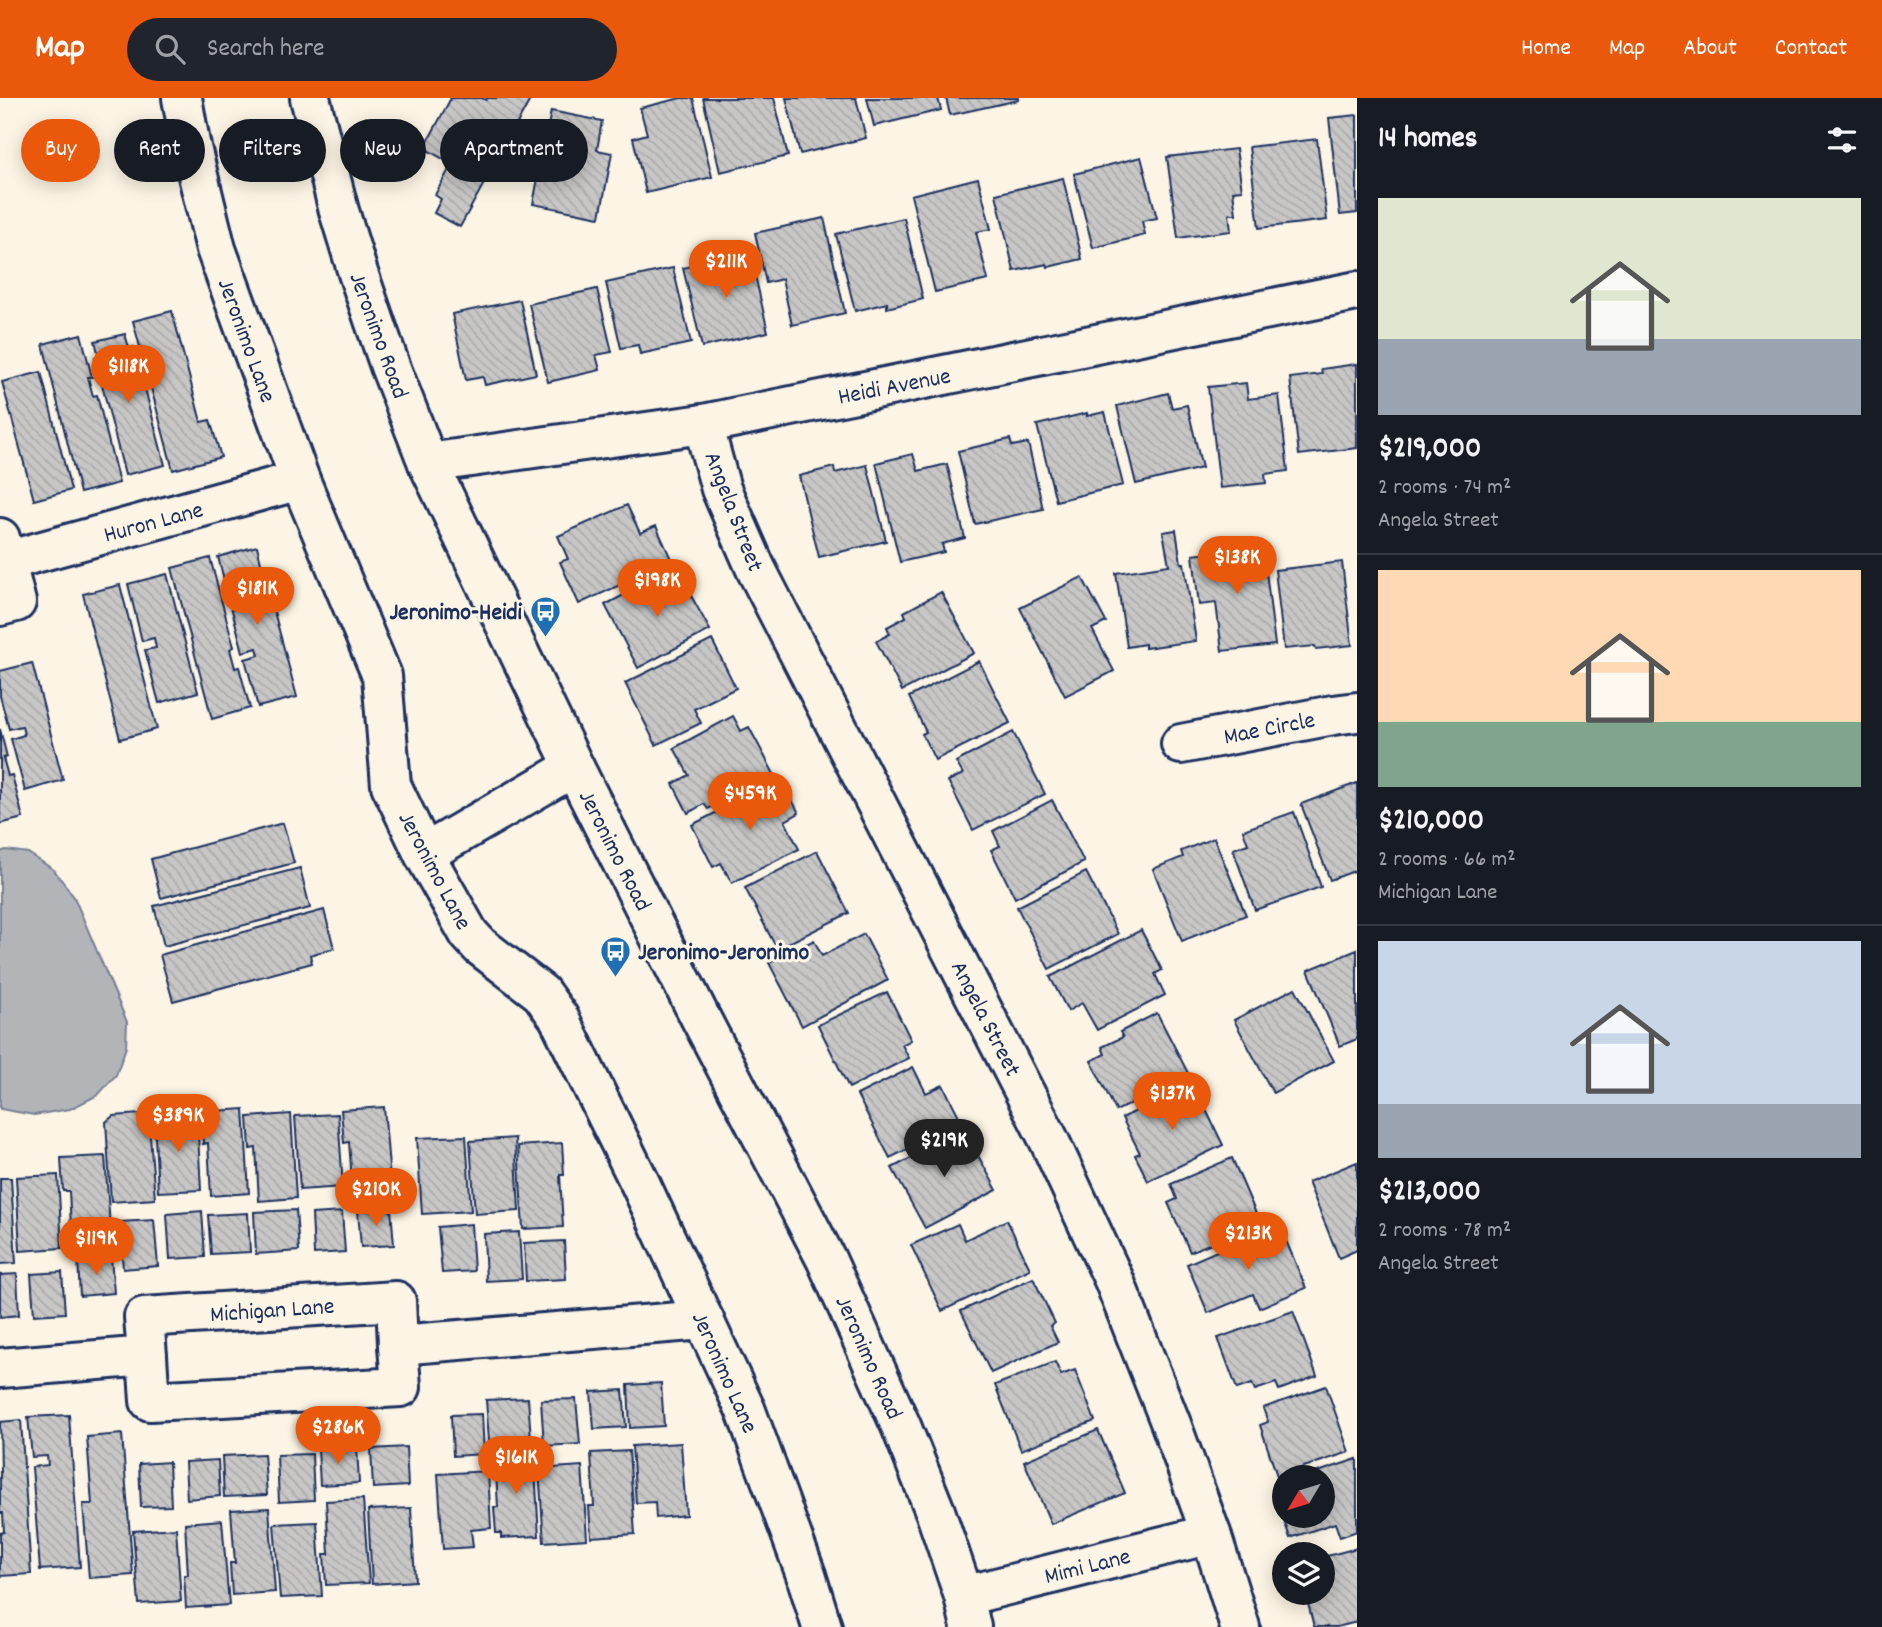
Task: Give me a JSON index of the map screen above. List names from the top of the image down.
{
  "streets": {
    "street": [
      "Jeronimo Road",
      "Jeronimo Lane",
      "Heidi Avenue",
      "Angela Street",
      "Huron Lane",
      "Mae Circle",
      "Michigan Lane",
      "Mimi Lane"
    ]
  },
  "crossings": [
    ["Jeronimo Road", "Heidi Avenue"],
    ["Jeronimo Road", "Mimi Lane"],
    ["Jeronimo Lane", "Huron Lane"],
    ["Heidi Avenue", "Angela Street"],
    ["Angela Street", "Mimi Lane"]
  ],
  "places": {
    "bus stop": ["Jeronimo-Heidi", "Jeronimo-Jeronimo"]
  },
  "north": "bottom left",
  "page": {
    "header": "Map",
    "search": "Search here",
    "nav": [
      "Home",
      "Map",
      "About",
      "Contact"
    ],
    "heading": "14 homes",
    "chip": [
      "Buy",
      "Rent",
      "Filters",
      "New",
      "Apartment"
    ],
    "list": [
      {
        "name": "$219,000",
        "note": "2 rooms · 74 m² · Angela Street"
      },
      {
        "name": "$210,000",
        "note": "2 rooms · 66 m² · Michigan Lane"
      },
      {
        "name": "$213,000",
        "note": "2 rooms · 78 m² · Angela Street"
      }
    ],
    "price": [
      "$211K",
      "$118K",
      "$138K",
      "$198K",
      "$181K",
      "$459K",
      "$137K",
      "$389K",
      "$219K",
      "$210K",
      "$213K",
      "$119K",
      "$286K",
      "$161K"
    ]
  }
}
